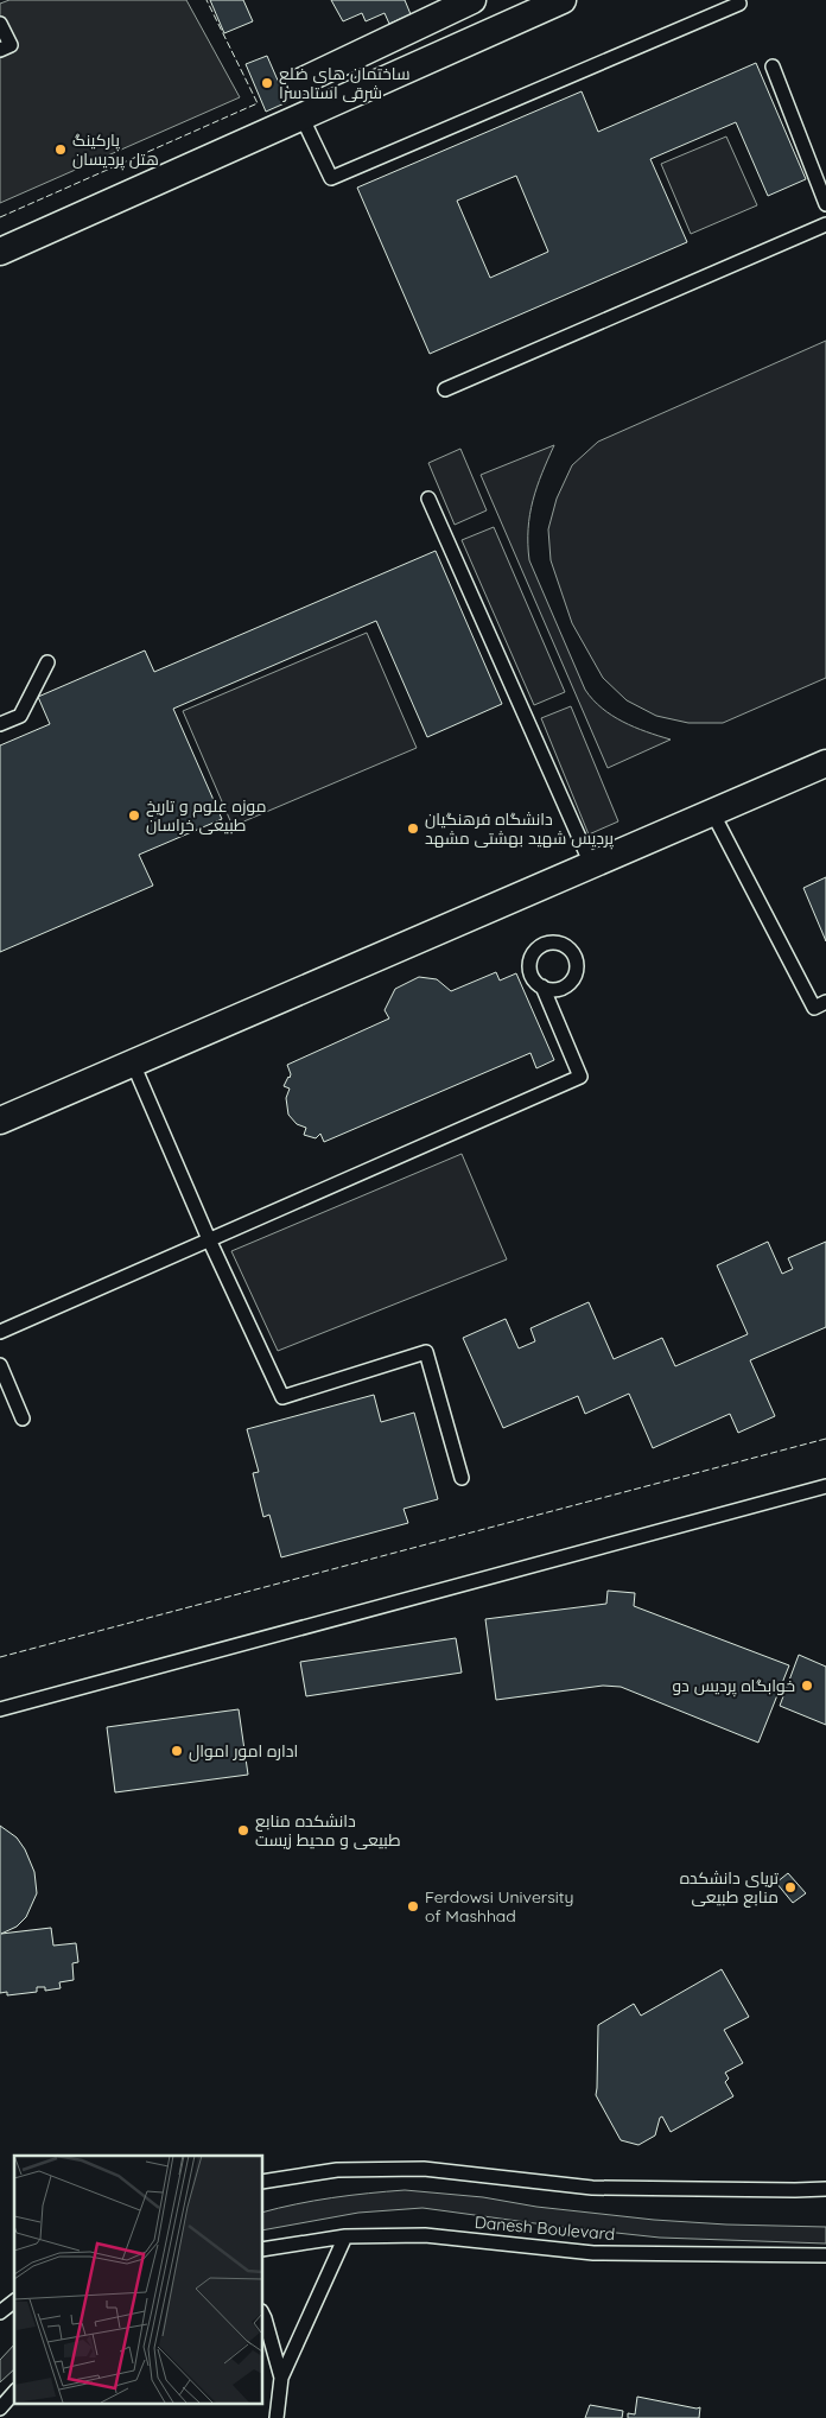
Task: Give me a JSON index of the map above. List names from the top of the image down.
{
  "streets": {
    "lane": ["Danesh Boulevard"]
  },
  "places": [
    "ساختمان های ضلع شرقی استادسرا",
    "پارکینگ هتل پردیسان",
    "موزه علوم و تاریخ طبیعی خراسان",
    "دانشگاه فرهنگیان پردیس شهید بهشتی مشهد",
    "خوابگاه پردیس دو",
    "اداره امور اموال",
    "دانشکده منابع طبیعی و محیط زیست",
    "تریای دانشکده منابع طبیعی",
    "Ferdowsi University of Mashhad"
  ]
}
